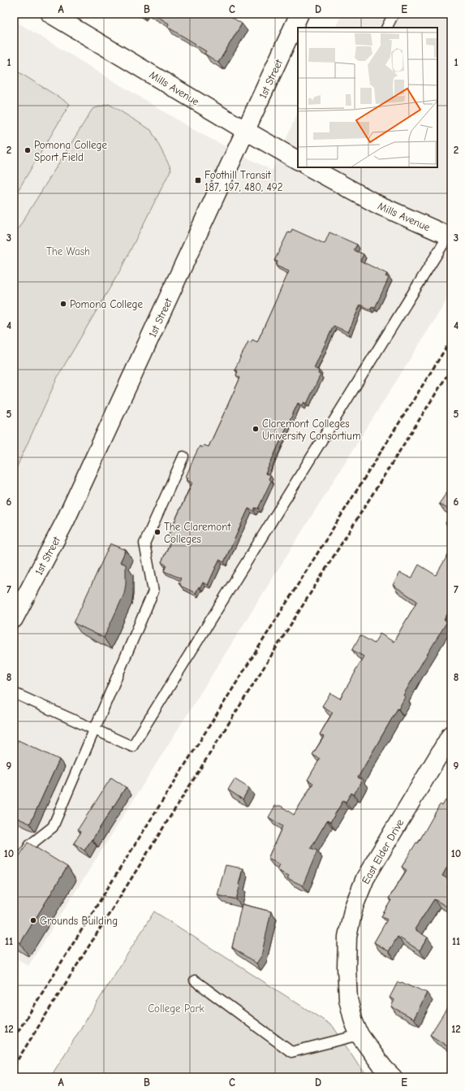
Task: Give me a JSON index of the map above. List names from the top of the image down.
{
  "streets": {
    "street": ["1st Street", "Mills Avenue", "East Elder Drive"]
  },
  "crossings": [
    ["1st Street", "Mills Avenue"]
  ],
  "parks": ["The Wash", "College Park"],
  "places": {
    "other": [
      "Pomona College Sport Field",
      "Pomona College",
      "Claremont Colleges University Consortium",
      "The Claremont Colleges",
      "Grounds Building"
    ],
    "transit": ["Foothill Transit 187, 197, 480, 492"]
  },
  "grid": {
    "columns": [
      "A",
      "B",
      "C",
      "D",
      "E"
    ],
    "rows": [
      "1",
      "2",
      "3",
      "4",
      "5",
      "6",
      "7",
      "8",
      "9",
      "10",
      "11",
      "12"
    ]
  }
}
